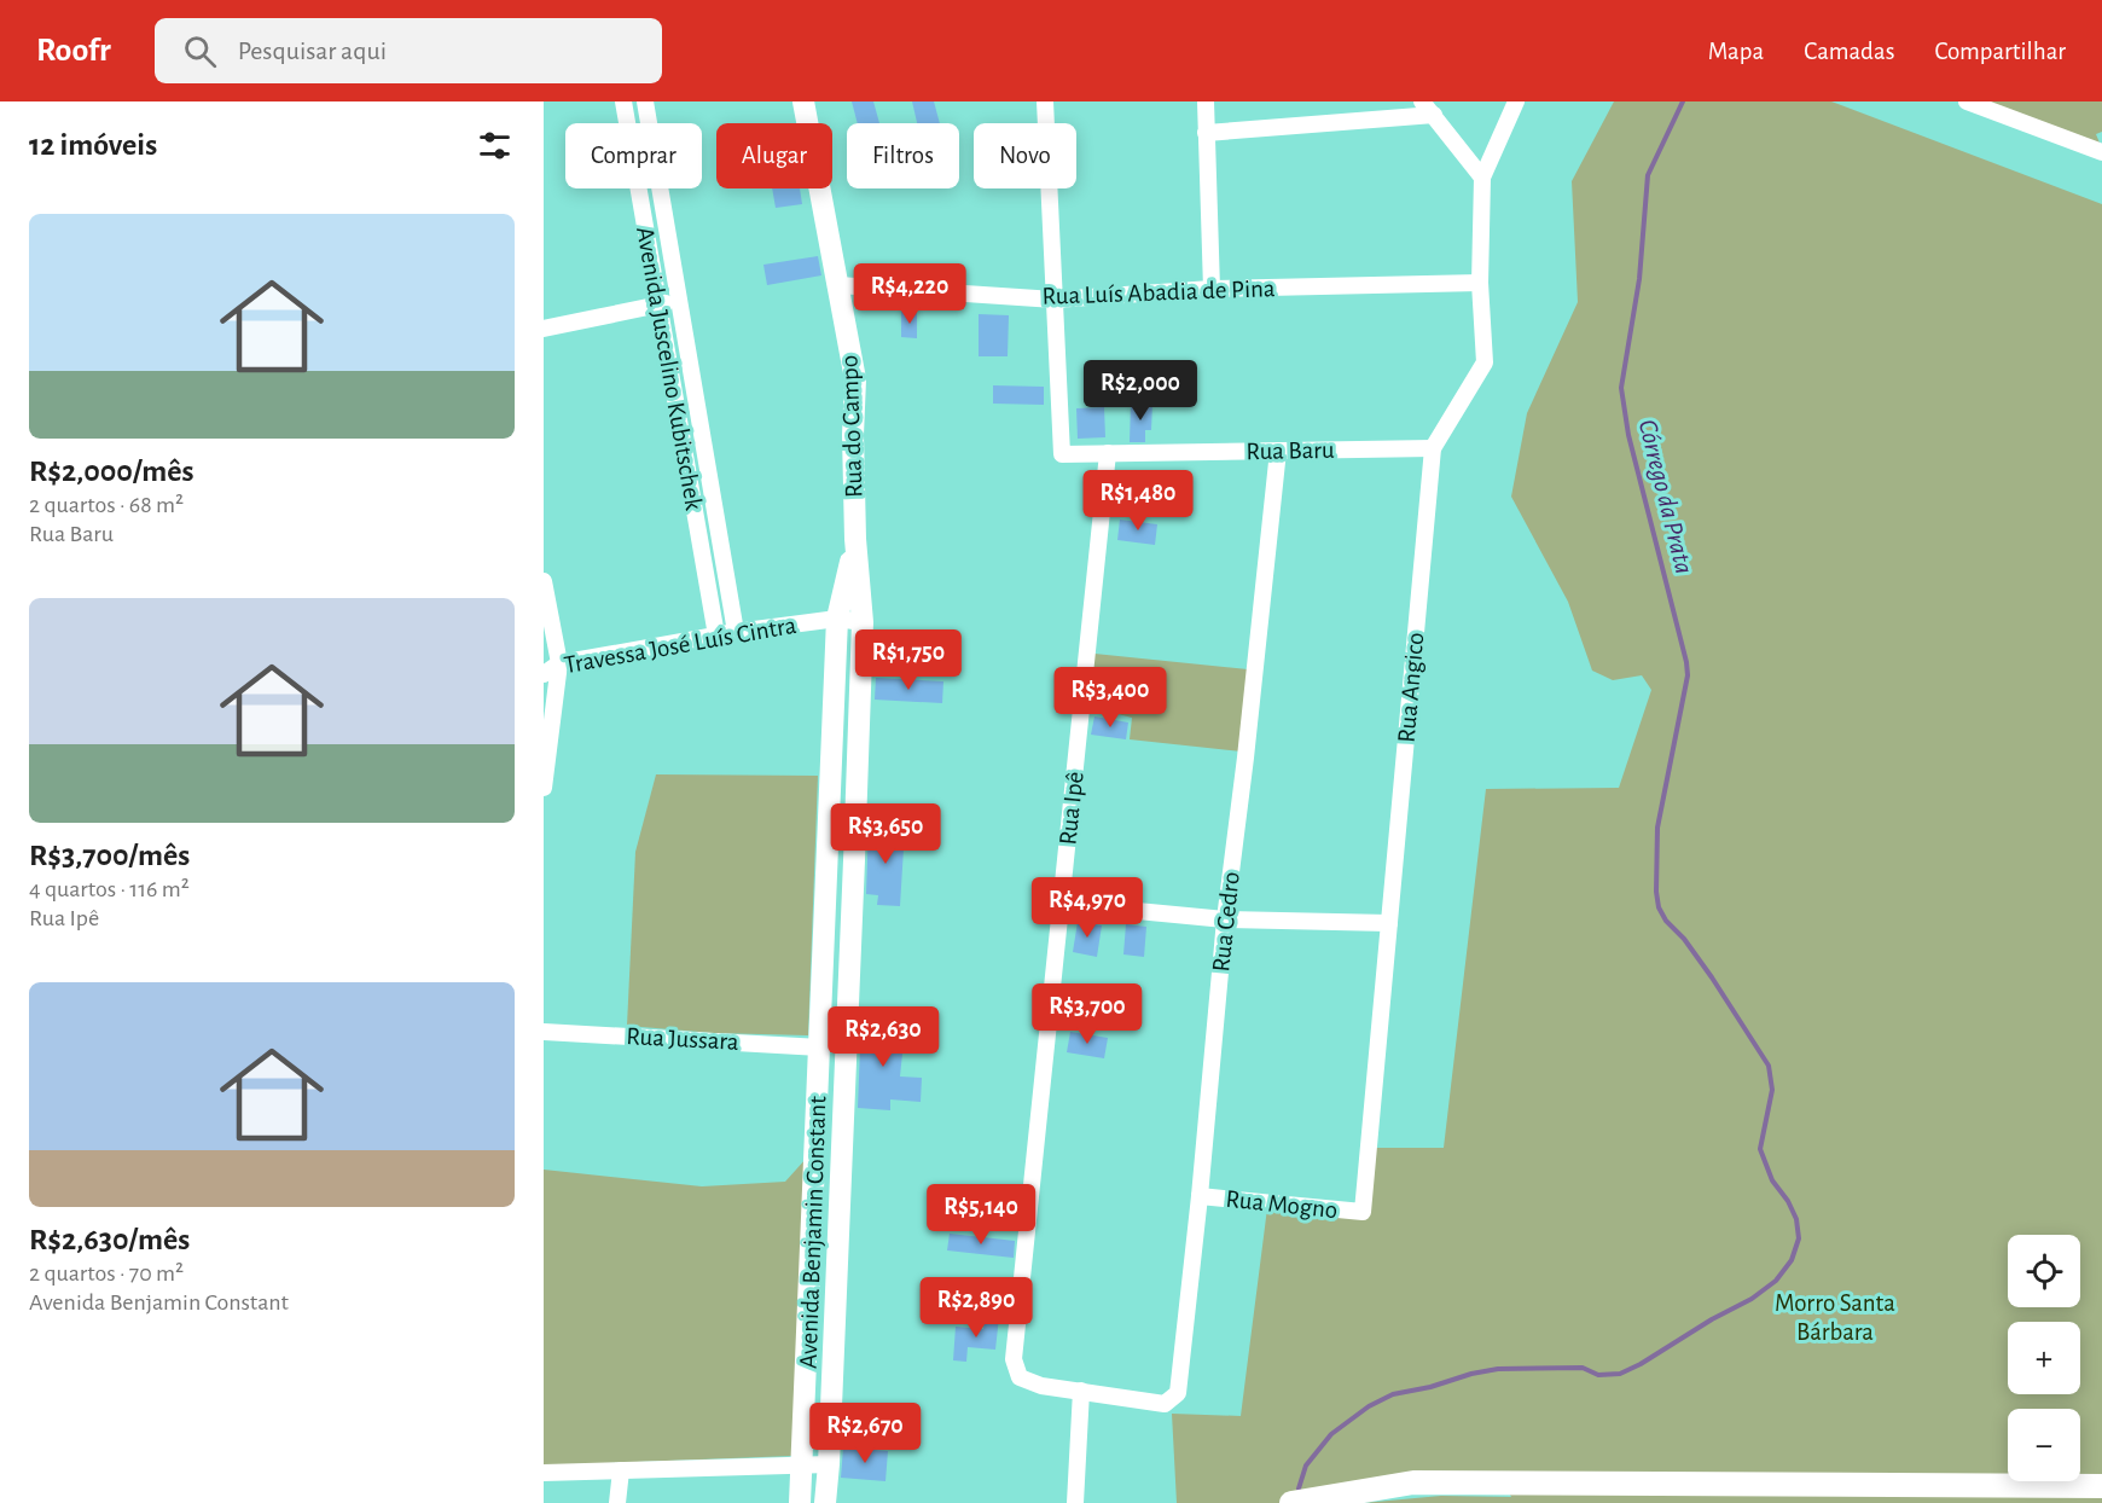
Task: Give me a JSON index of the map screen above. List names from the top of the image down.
{
  "streets": {
    "street": [
      "Rua Luís Abadia de Pina",
      "Avenida Juscelino Kubitschek",
      "Rua do Campo",
      "Rua Baru",
      "Travessa José Luís Cintra",
      "Rua Angico",
      "Rua Ipê",
      "Rua Cedro",
      "Rua Jussara",
      "Rua Mogno",
      "Avenida Benjamin Constant"
    ]
  },
  "crossings": [
    ["Rua Luís Abadia de Pina", "Rua do Campo"],
    ["Rua Luís Abadia de Pina", "Rua Baru"],
    ["Rua Luís Abadia de Pina", "Rua Angico"],
    ["Avenida Juscelino Kubitschek", "Travessa José Luís Cintra"],
    ["Rua do Campo", "Avenida Benjamin Constant"],
    ["Rua Baru", "Rua Angico"],
    ["Rua Baru", "Rua Ipê"],
    ["Rua Baru", "Rua Cedro"],
    ["Travessa José Luís Cintra", "Avenida Benjamin Constant"],
    ["Rua Angico", "Rua Mogno"],
    ["Rua Ipê", "Rua Cedro"],
    ["Rua Cedro", "Rua Mogno"],
    ["Rua Jussara", "Avenida Benjamin Constant"]
  ],
  "water": ["Córrego da Prata"],
  "parks": ["Morro Santa Bárbara"],
  "page": {
    "header": "Roofr",
    "search": "Pesquisar aqui",
    "nav": ["Mapa", "Camadas", "Compartilhar"],
    "heading": "12 imóveis",
    "chip": [
      "Comprar",
      "Alugar",
      "Filtros",
      "Novo"
    ],
    "list": [
      {
        "name": "R$2,000/mês",
        "note": "2 quartos · 68 m² · Rua Baru"
      },
      {
        "name": "R$3,700/mês",
        "note": "4 quartos · 116 m² · Rua Ipê"
      },
      {
        "name": "R$2,630/mês",
        "note": "2 quartos · 70 m² · Avenida Benjamin Constant"
      }
    ],
    "price": [
      "R$4,220",
      "R$2,000",
      "R$1,480",
      "R$1,750",
      "R$3,400",
      "R$3,650",
      "R$4,970",
      "R$3,700",
      "R$2,630",
      "R$5,140",
      "R$2,890",
      "R$2,670"
    ],
    "map_buttons": ["+", "−"]
  }
}
